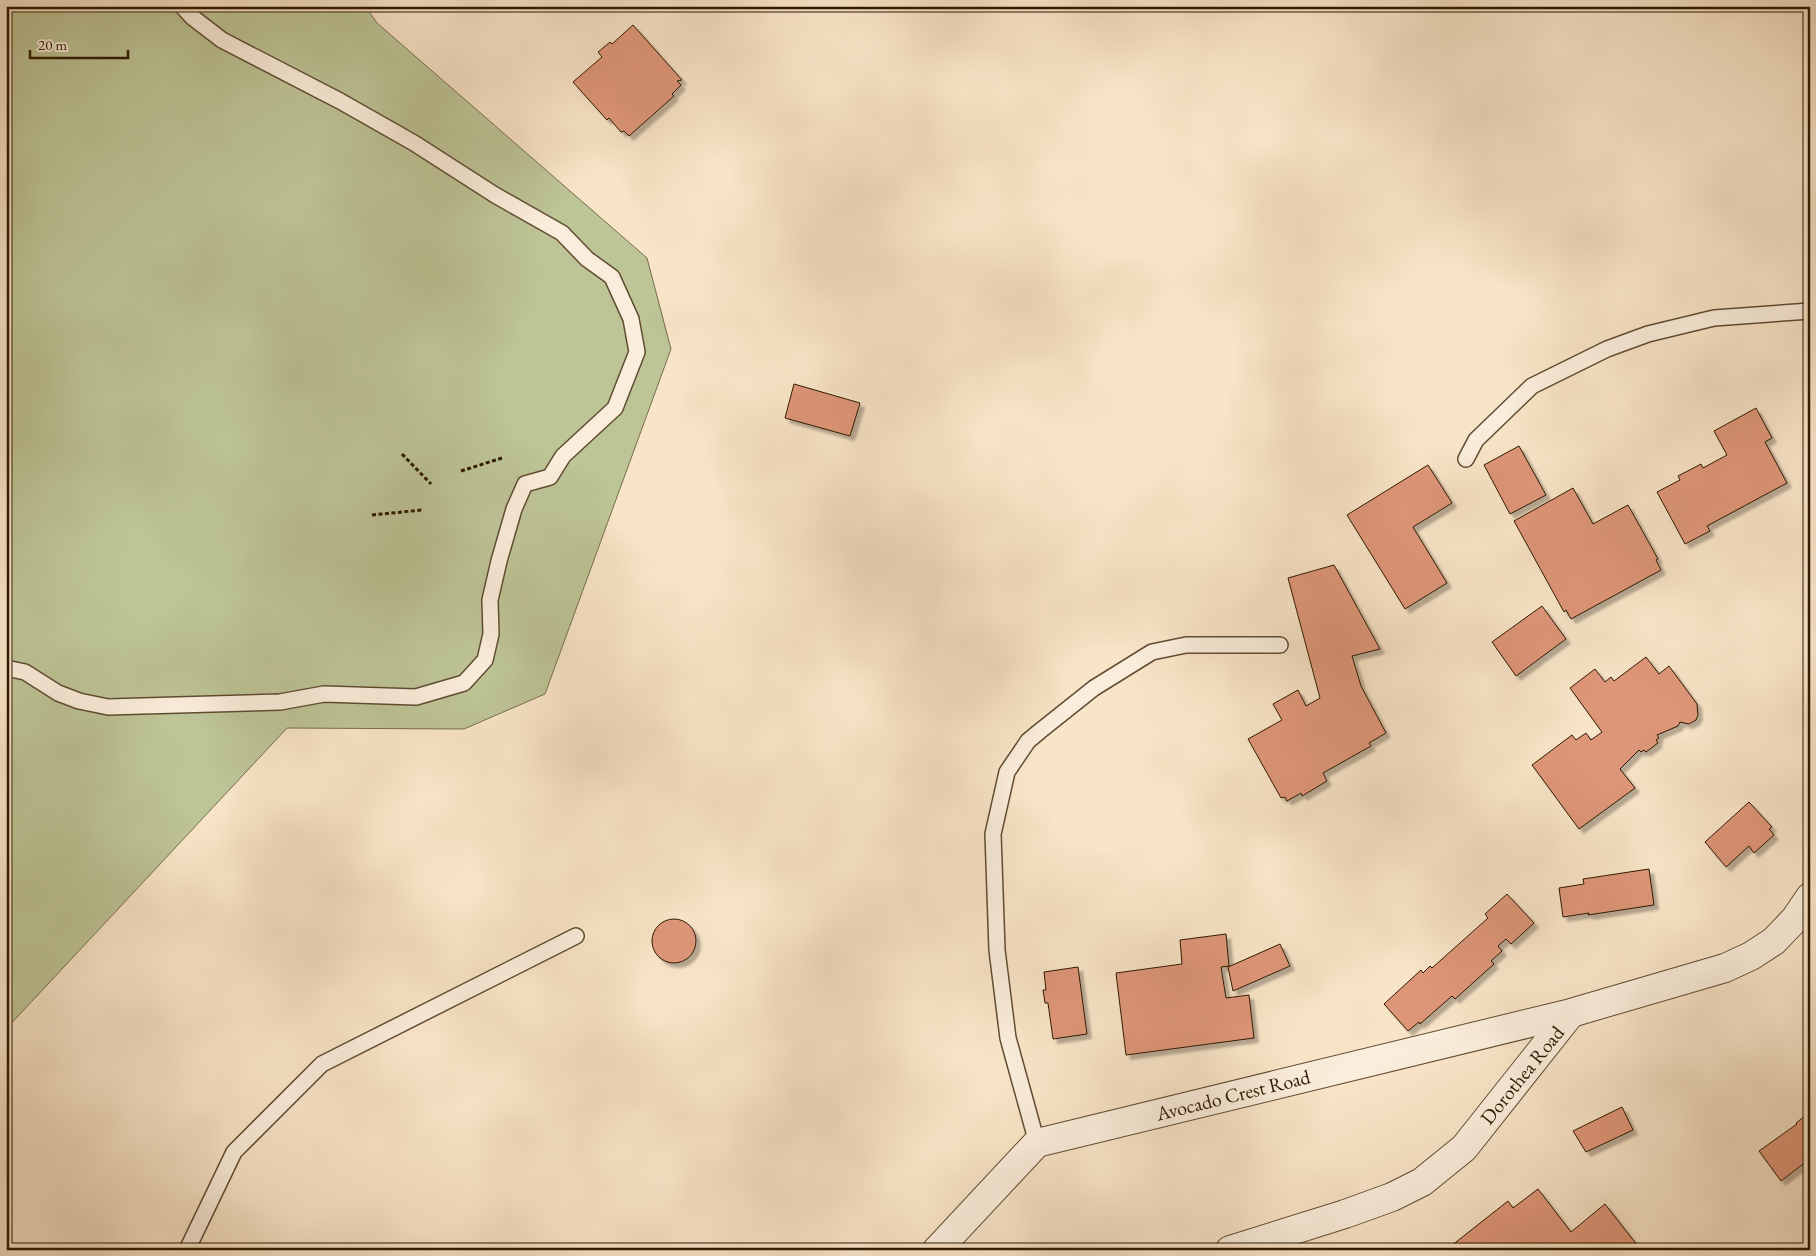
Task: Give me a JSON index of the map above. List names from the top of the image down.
{
  "streets": {
    "street": ["Dorothea Road", "Avocado Crest Road"]
  },
  "crossings": [
    ["Dorothea Road", "Avocado Crest Road"]
  ],
  "scale_bar": "20 m"
}
